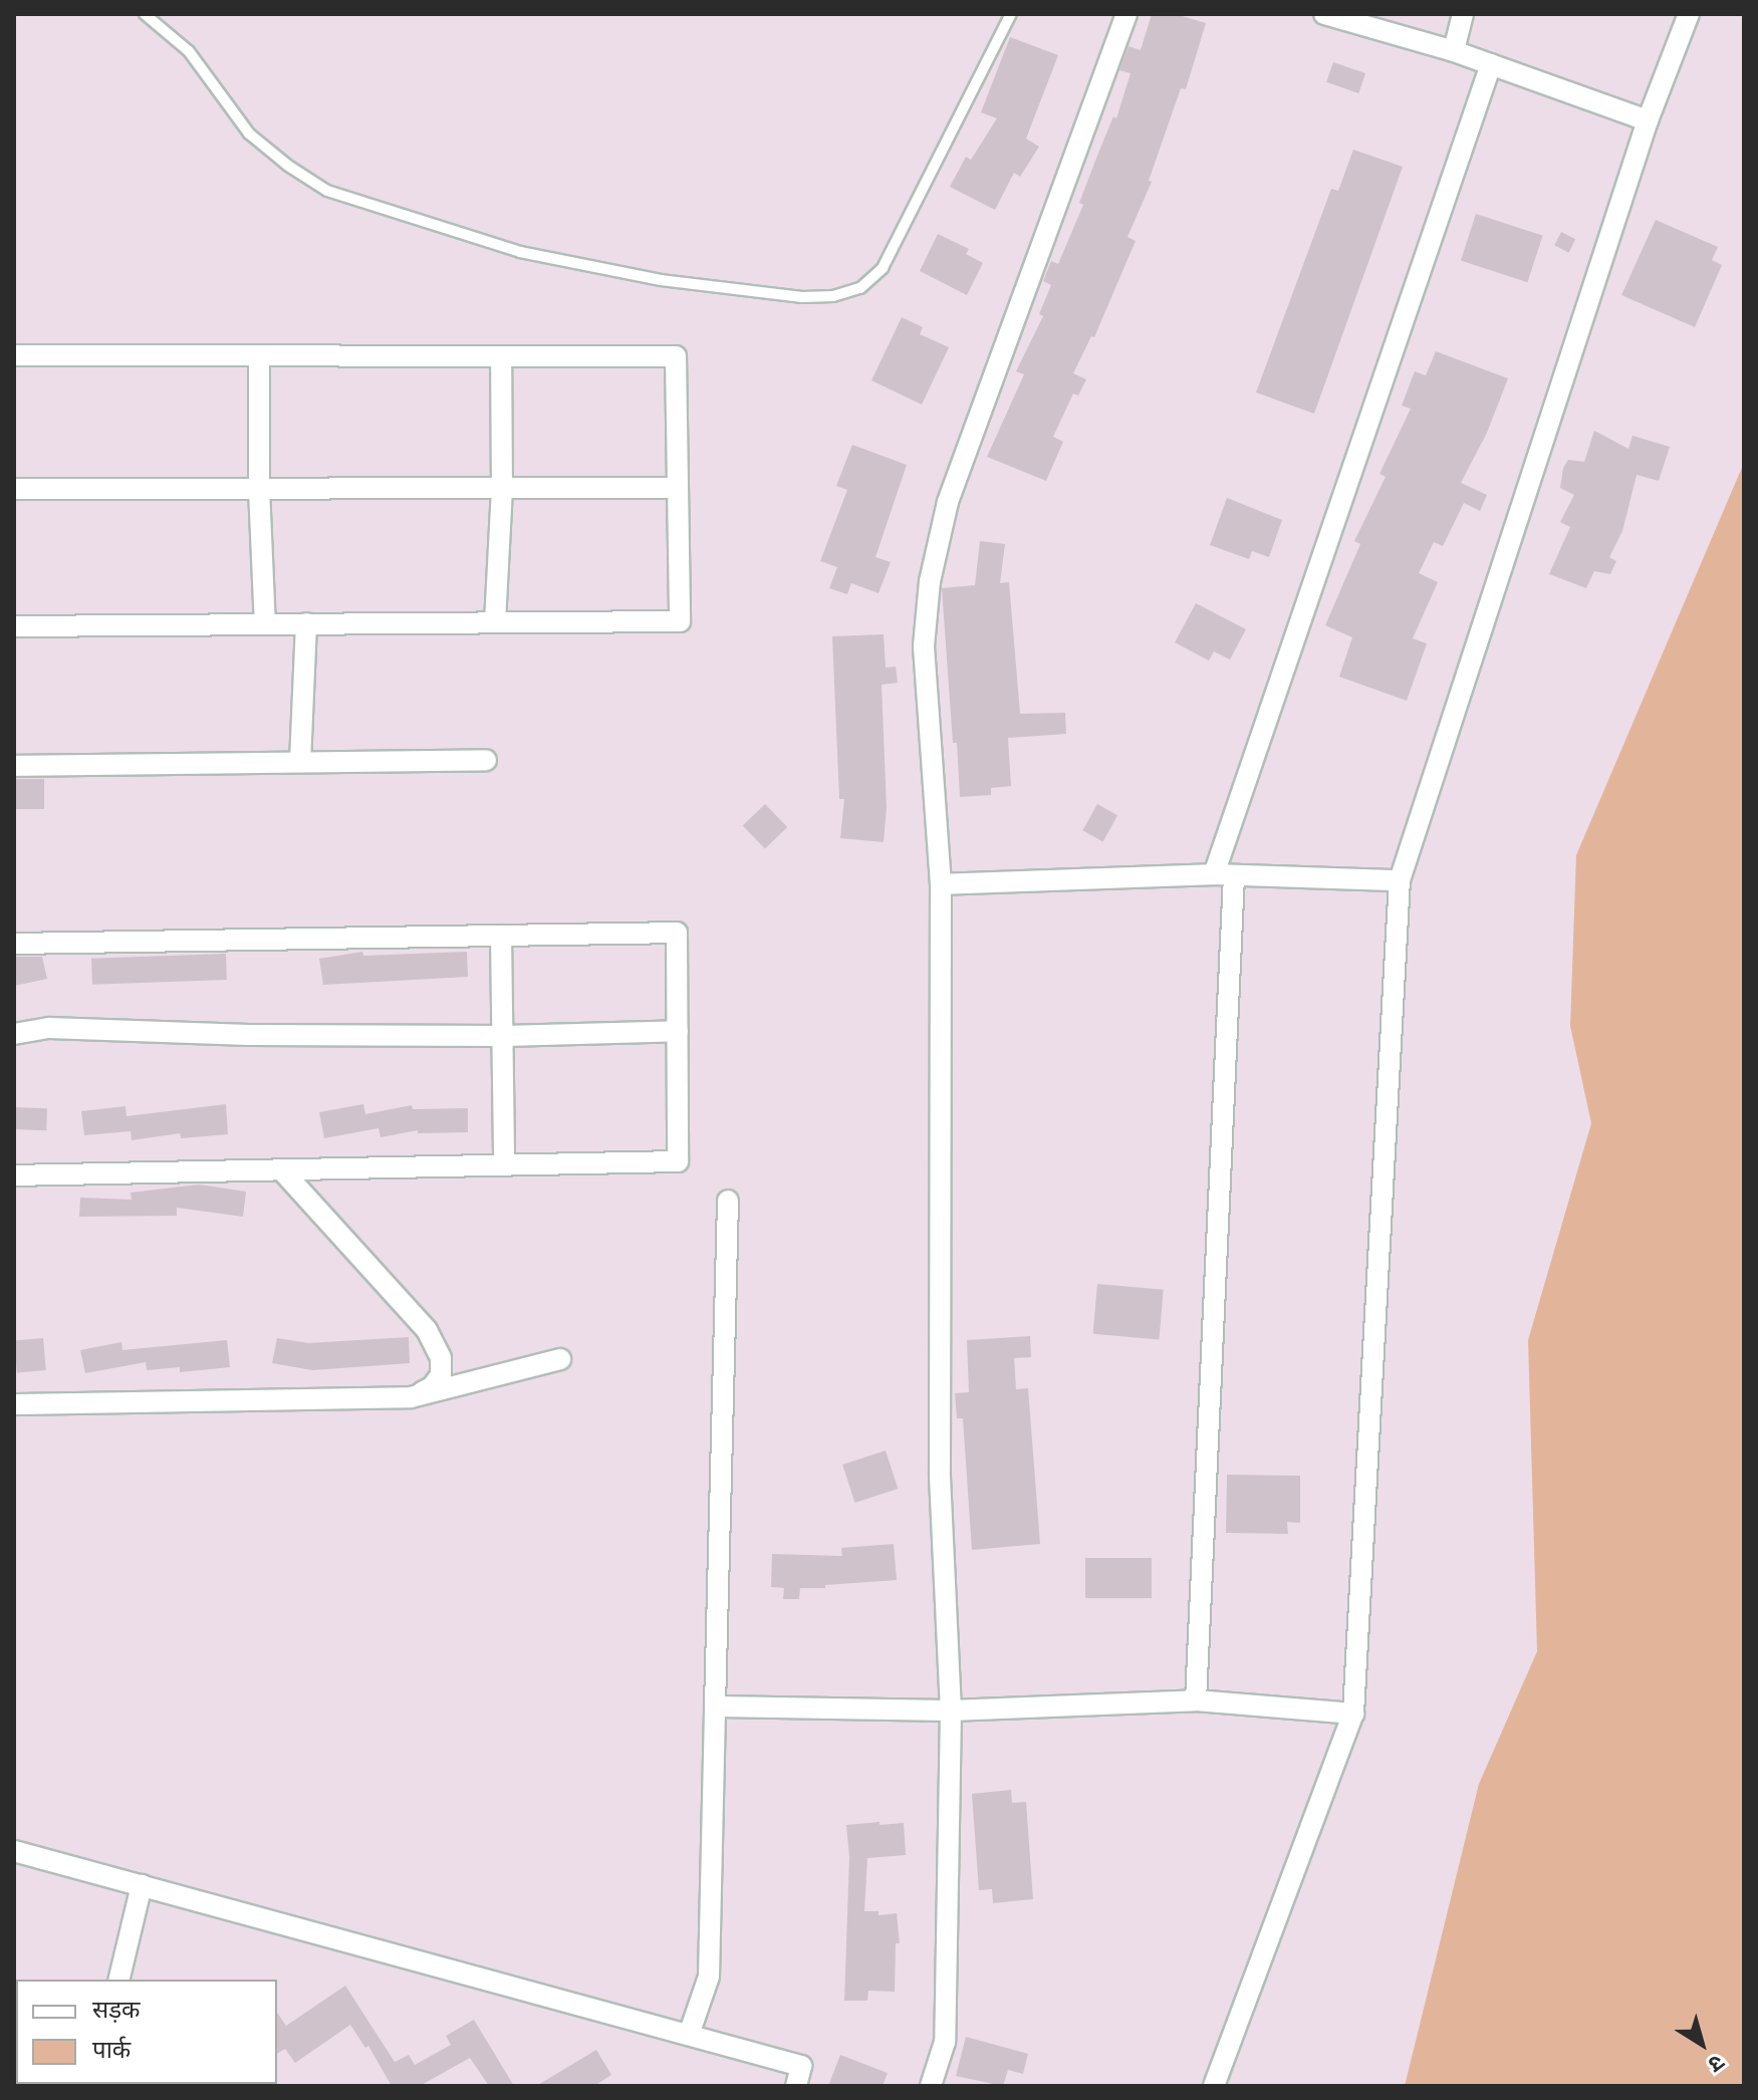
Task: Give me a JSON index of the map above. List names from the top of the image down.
{
  "legend": ["सड़क", "पार्क"],
  "north": "bottom right"
}
